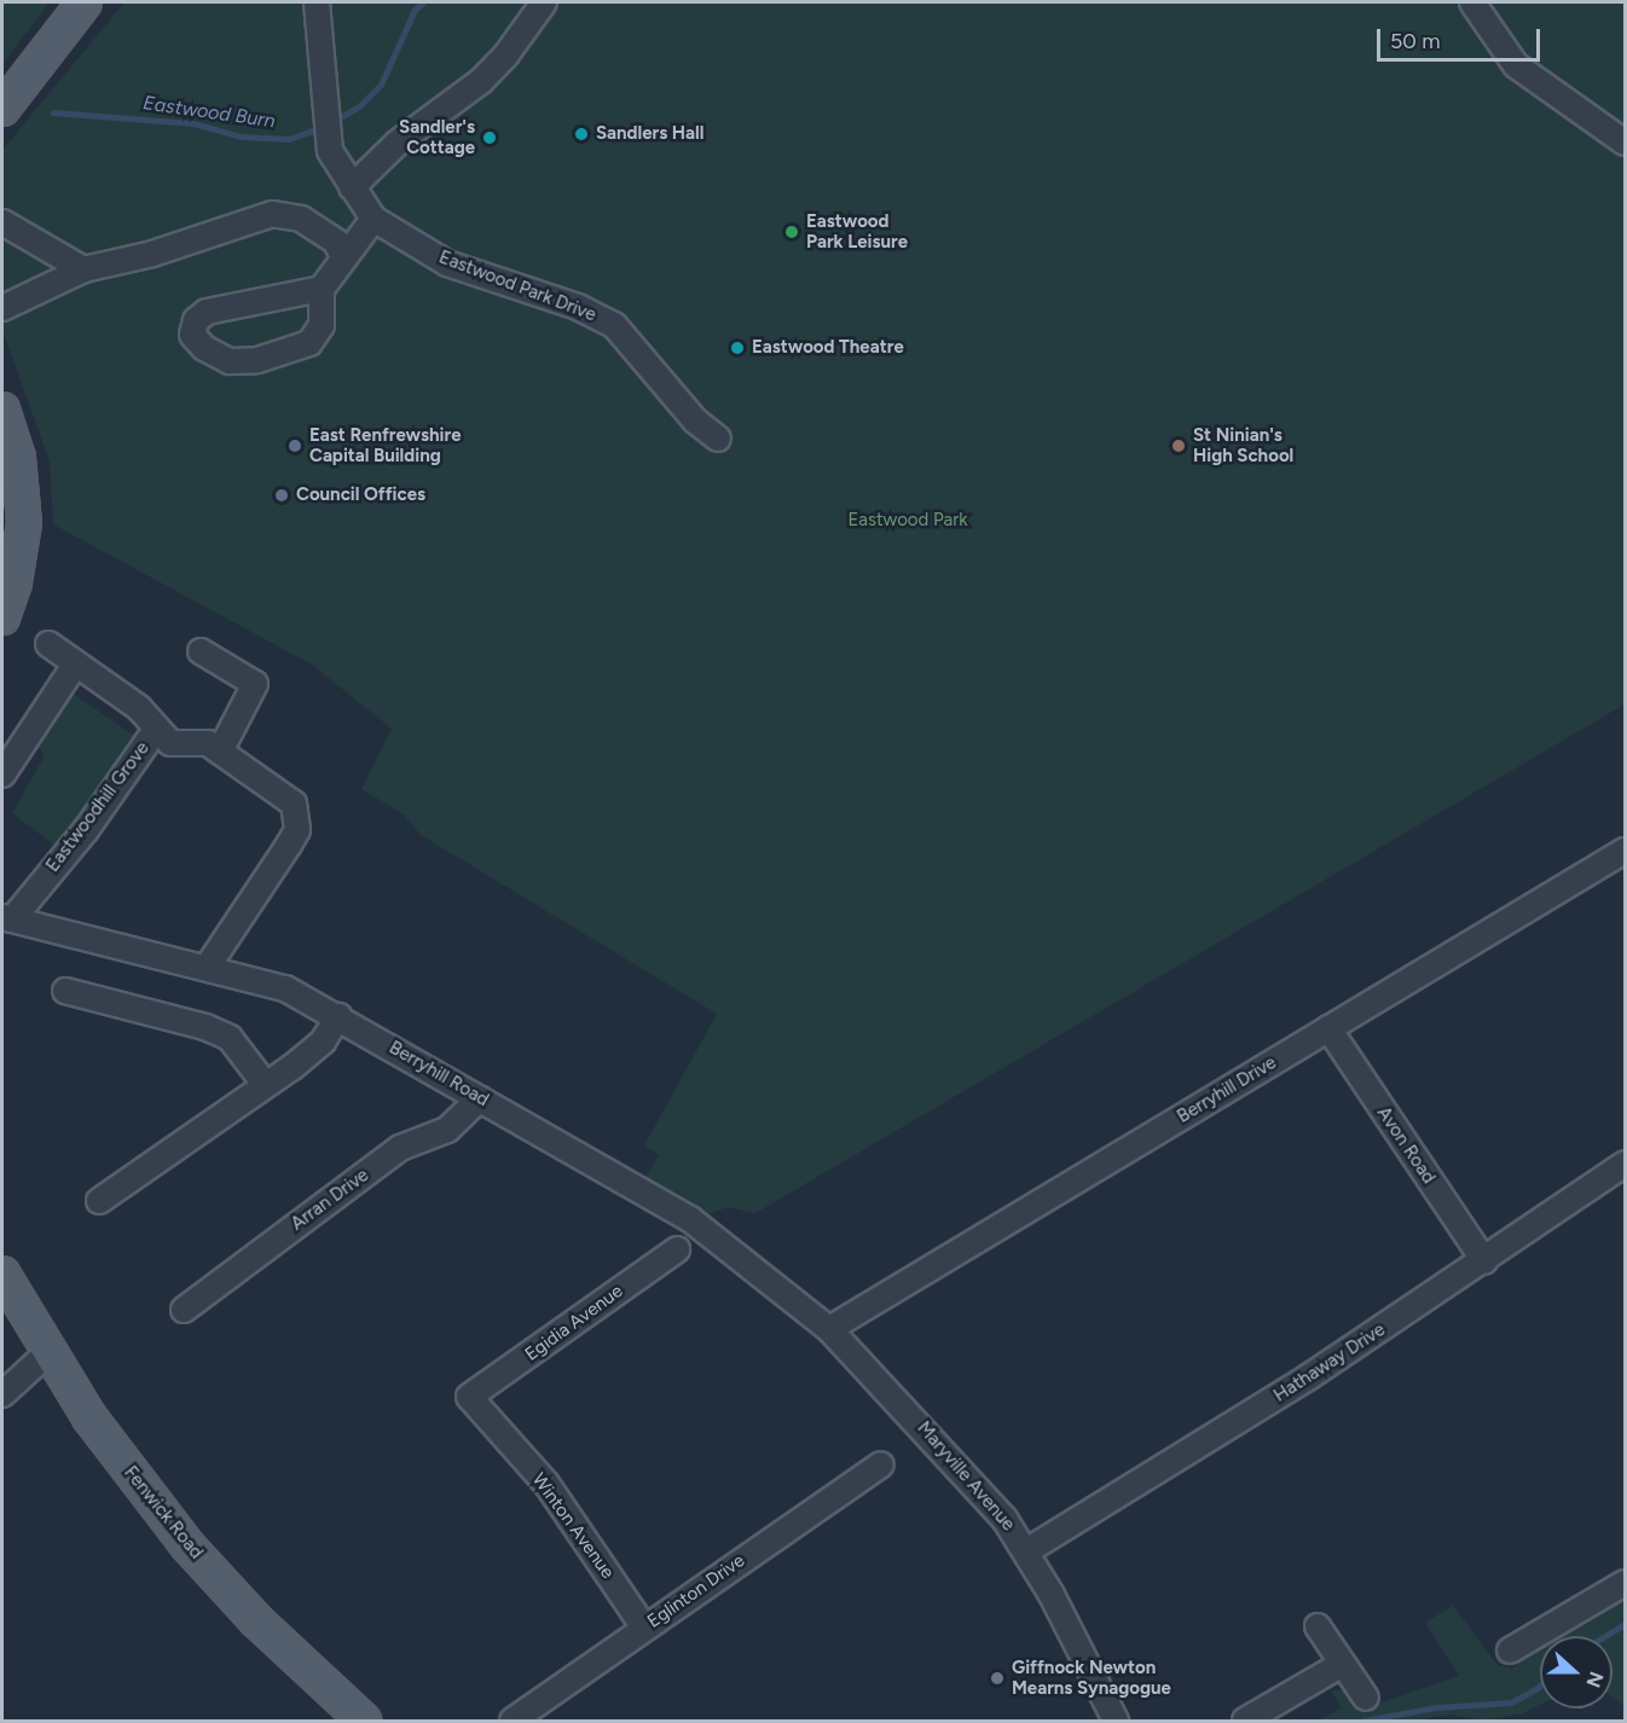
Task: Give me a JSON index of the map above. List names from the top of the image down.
{
  "streets": {
    "main road": ["Fenwick Road"],
    "street": [
      "Eastwood Park Drive",
      "Eastwoodhill Grove",
      "Berryhill Road",
      "Berryhill Drive",
      "Avon Road",
      "Arran Drive",
      "Egidia Avenue",
      "Hathaway Drive",
      "Maryville Avenue",
      "Winton Avenue",
      "Eglinton Drive"
    ]
  },
  "crossings": [
    ["Eastwoodhill Grove", "Berryhill Road"],
    ["Berryhill Road", "Berryhill Drive"],
    ["Berryhill Road", "Arran Drive"],
    ["Berryhill Road", "Maryville Avenue"],
    ["Berryhill Drive", "Avon Road"],
    ["Berryhill Drive", "Maryville Avenue"],
    ["Avon Road", "Hathaway Drive"],
    ["Egidia Avenue", "Winton Avenue"],
    ["Hathaway Drive", "Maryville Avenue"],
    ["Winton Avenue", "Eglinton Drive"]
  ],
  "water": ["Eastwood Burn"],
  "parks": ["Eastwood Park"],
  "places": [
    "Sandlers Hall",
    "Sandler's Cottage",
    "Eastwood Park Leisure",
    "Eastwood Theatre",
    "East Renfrewshire Capital Building",
    "St Ninian's High School",
    "Council Offices",
    "Giffnock Newton Mearns Synagogue"
  ],
  "scale_bar": "50 m",
  "north": "right"
}
